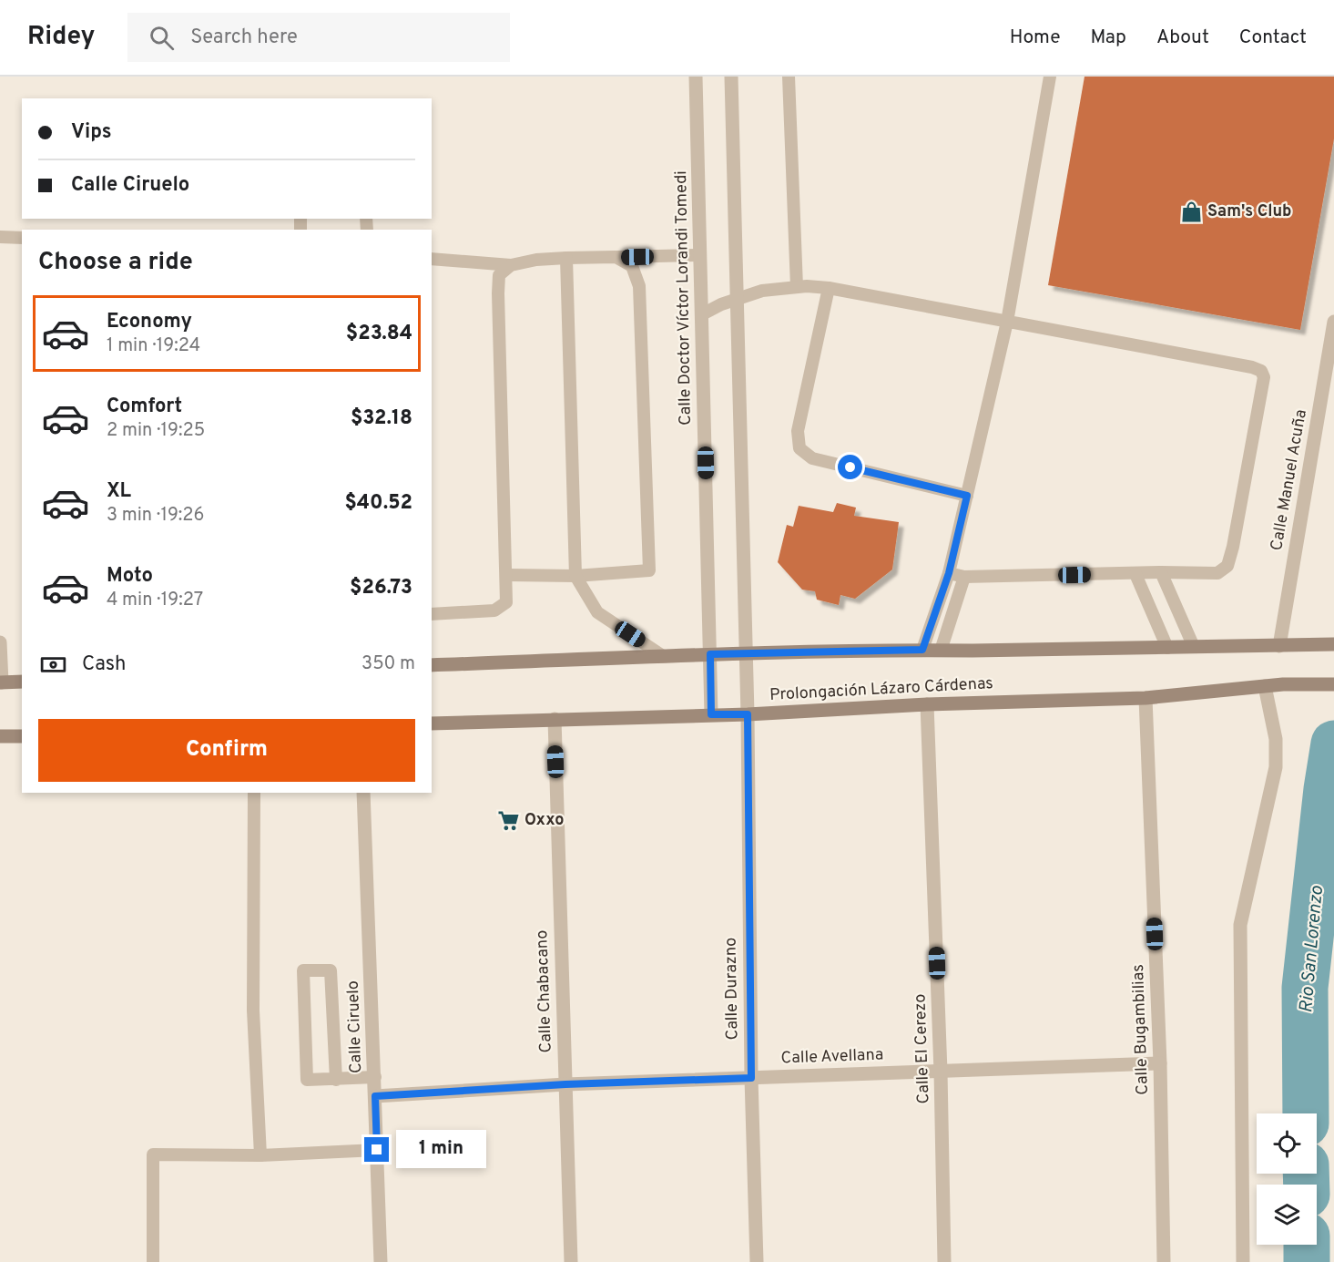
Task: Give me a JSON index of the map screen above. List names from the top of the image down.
{
  "streets": {
    "main road": ["Prolongación Lázaro Cárdenas"],
    "street": [
      "Calle Doctor Víctor Lorandi Tomedi",
      "Calle Manuel Acuña",
      "Calle Durazno",
      "Calle Chabacano",
      "Calle Ciruelo",
      "Calle Bugambilias",
      "Calle El Cerezo",
      "Calle Avellana"
    ]
  },
  "crossings": [
    ["Calle Doctor Víctor Lorandi Tomedi", "Prolongación Lázaro Cárdenas"],
    ["Calle Manuel Acuña", "Prolongación Lázaro Cárdenas"],
    ["Prolongación Lázaro Cárdenas", "Calle Durazno"],
    ["Prolongación Lázaro Cárdenas", "Calle Chabacano"],
    ["Prolongación Lázaro Cárdenas", "Calle Bugambilias"],
    ["Prolongación Lázaro Cárdenas", "Calle El Cerezo"],
    ["Calle Durazno", "Calle Avellana"],
    ["Calle Chabacano", "Calle Avellana"],
    ["Calle Ciruelo", "Calle Avellana"],
    ["Calle Bugambilias", "Calle Avellana"],
    ["Calle El Cerezo", "Calle Avellana"]
  ],
  "water": ["Rio San Lorenzo"],
  "places": {
    "shop": ["Sam's Club"],
    "supermarket": ["Oxxo"]
  },
  "page": {
    "header": "Ridey",
    "search": "Search here",
    "nav": [
      "Home",
      "Map",
      "About",
      "Contact"
    ],
    "banner": ["Vips", "Calle Ciruelo"],
    "heading": "Choose a ride",
    "list": [
      {
        "name": "Economy",
        "note": "1 min · 19:24",
        "value": "$23.84"
      },
      {
        "name": "Comfort",
        "note": "2 min · 19:25",
        "value": "$32.18"
      },
      {
        "name": "XL",
        "note": "3 min · 19:26",
        "value": "$40.52"
      },
      {
        "name": "Moto",
        "note": "4 min · 19:27",
        "value": "$26.73"
      }
    ],
    "pay": ["Cash", "350 m"],
    "buttons": "Confirm",
    "bubble": "1 min"
  }
}
